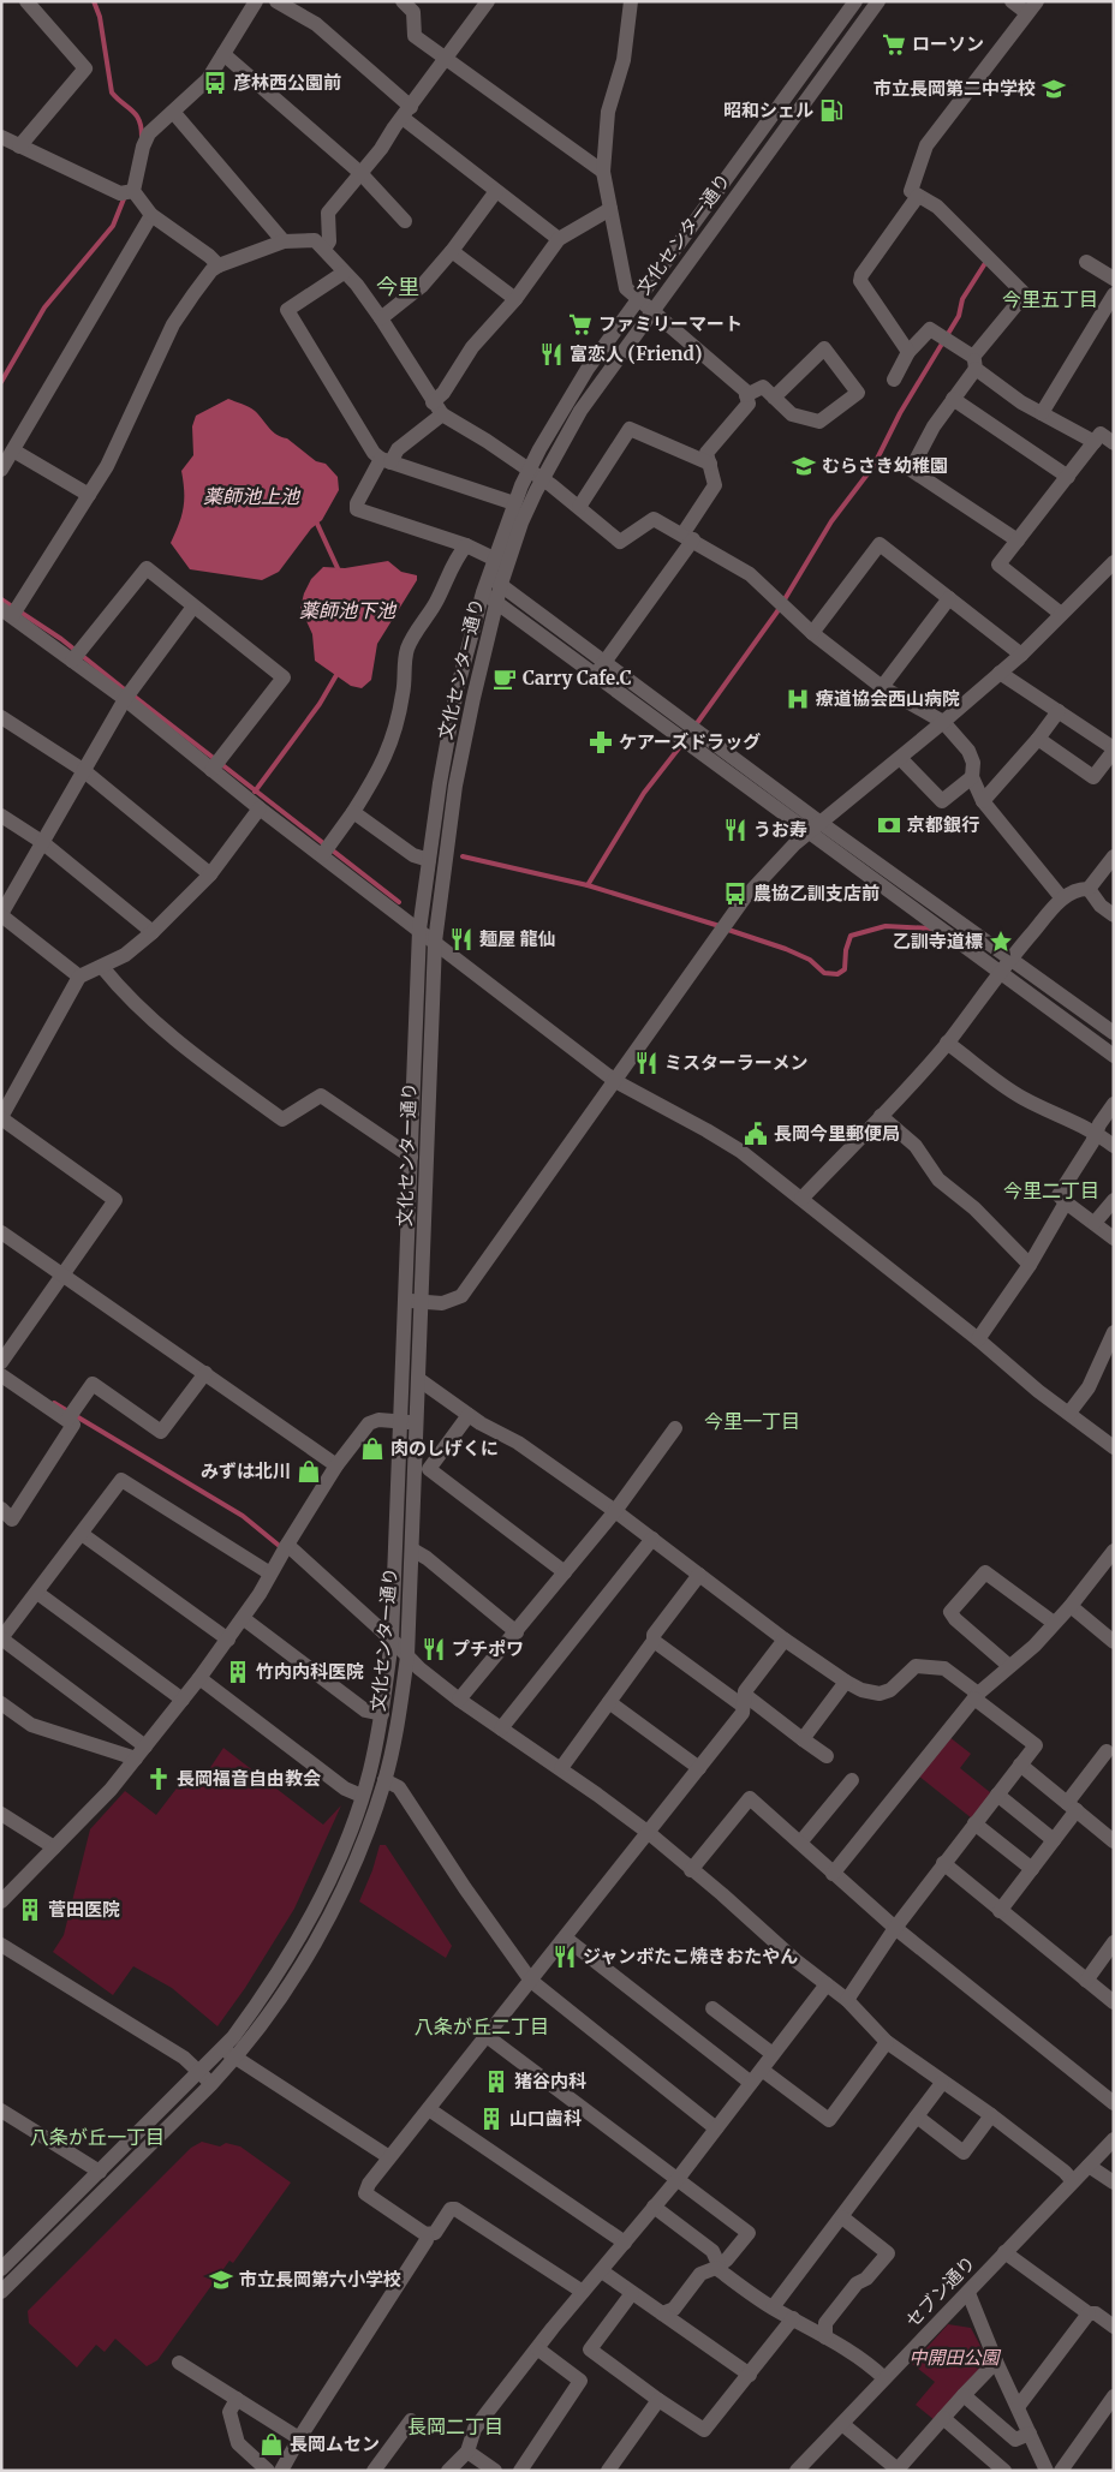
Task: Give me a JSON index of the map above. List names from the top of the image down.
{
  "streets": {
    "street": ["文化センター通り", "セブン通り"]
  },
  "districts": [
    "今里",
    "今里五丁目",
    "今里二丁目",
    "今里一丁目",
    "八条が丘二丁目",
    "八条が丘一丁目",
    "長岡二丁目"
  ],
  "water": ["薬師池上池", "薬師池下池"],
  "parks": ["中開田公園"],
  "places": {
    "supermarket": ["ローソン", "ファミリーマート"],
    "bus stop": ["彦林西公園前", "農協乙訓支店前"],
    "school or university": ["市立長岡第二中学校", "むらさき幼稚園", "市立長岡第六小学校"],
    "fuel station": ["昭和シェル"],
    "restaurant": [
      "富恋人 (Friend)",
      "うお寿",
      "麺屋 龍仙",
      "ミスターラーメン",
      "プチポワ",
      "ジャンボたこ焼きおたやん"
    ],
    "cafe": ["Carry Cafe.C"],
    "hospital": ["療道協会西山病院"],
    "pharmacy": ["ケアーズドラッグ"],
    "bank": ["京都銀行"],
    "place": ["乙訓寺道標"],
    "public building": ["長岡今里郵便局"],
    "shop": ["肉のしげくに", "みずは北川", "長岡ムセン"],
    "building": [
      "竹内内科医院",
      "菅田医院",
      "猪谷内科",
      "山口歯科"
    ],
    "church": ["長岡福音自由教会"]
  }
}
